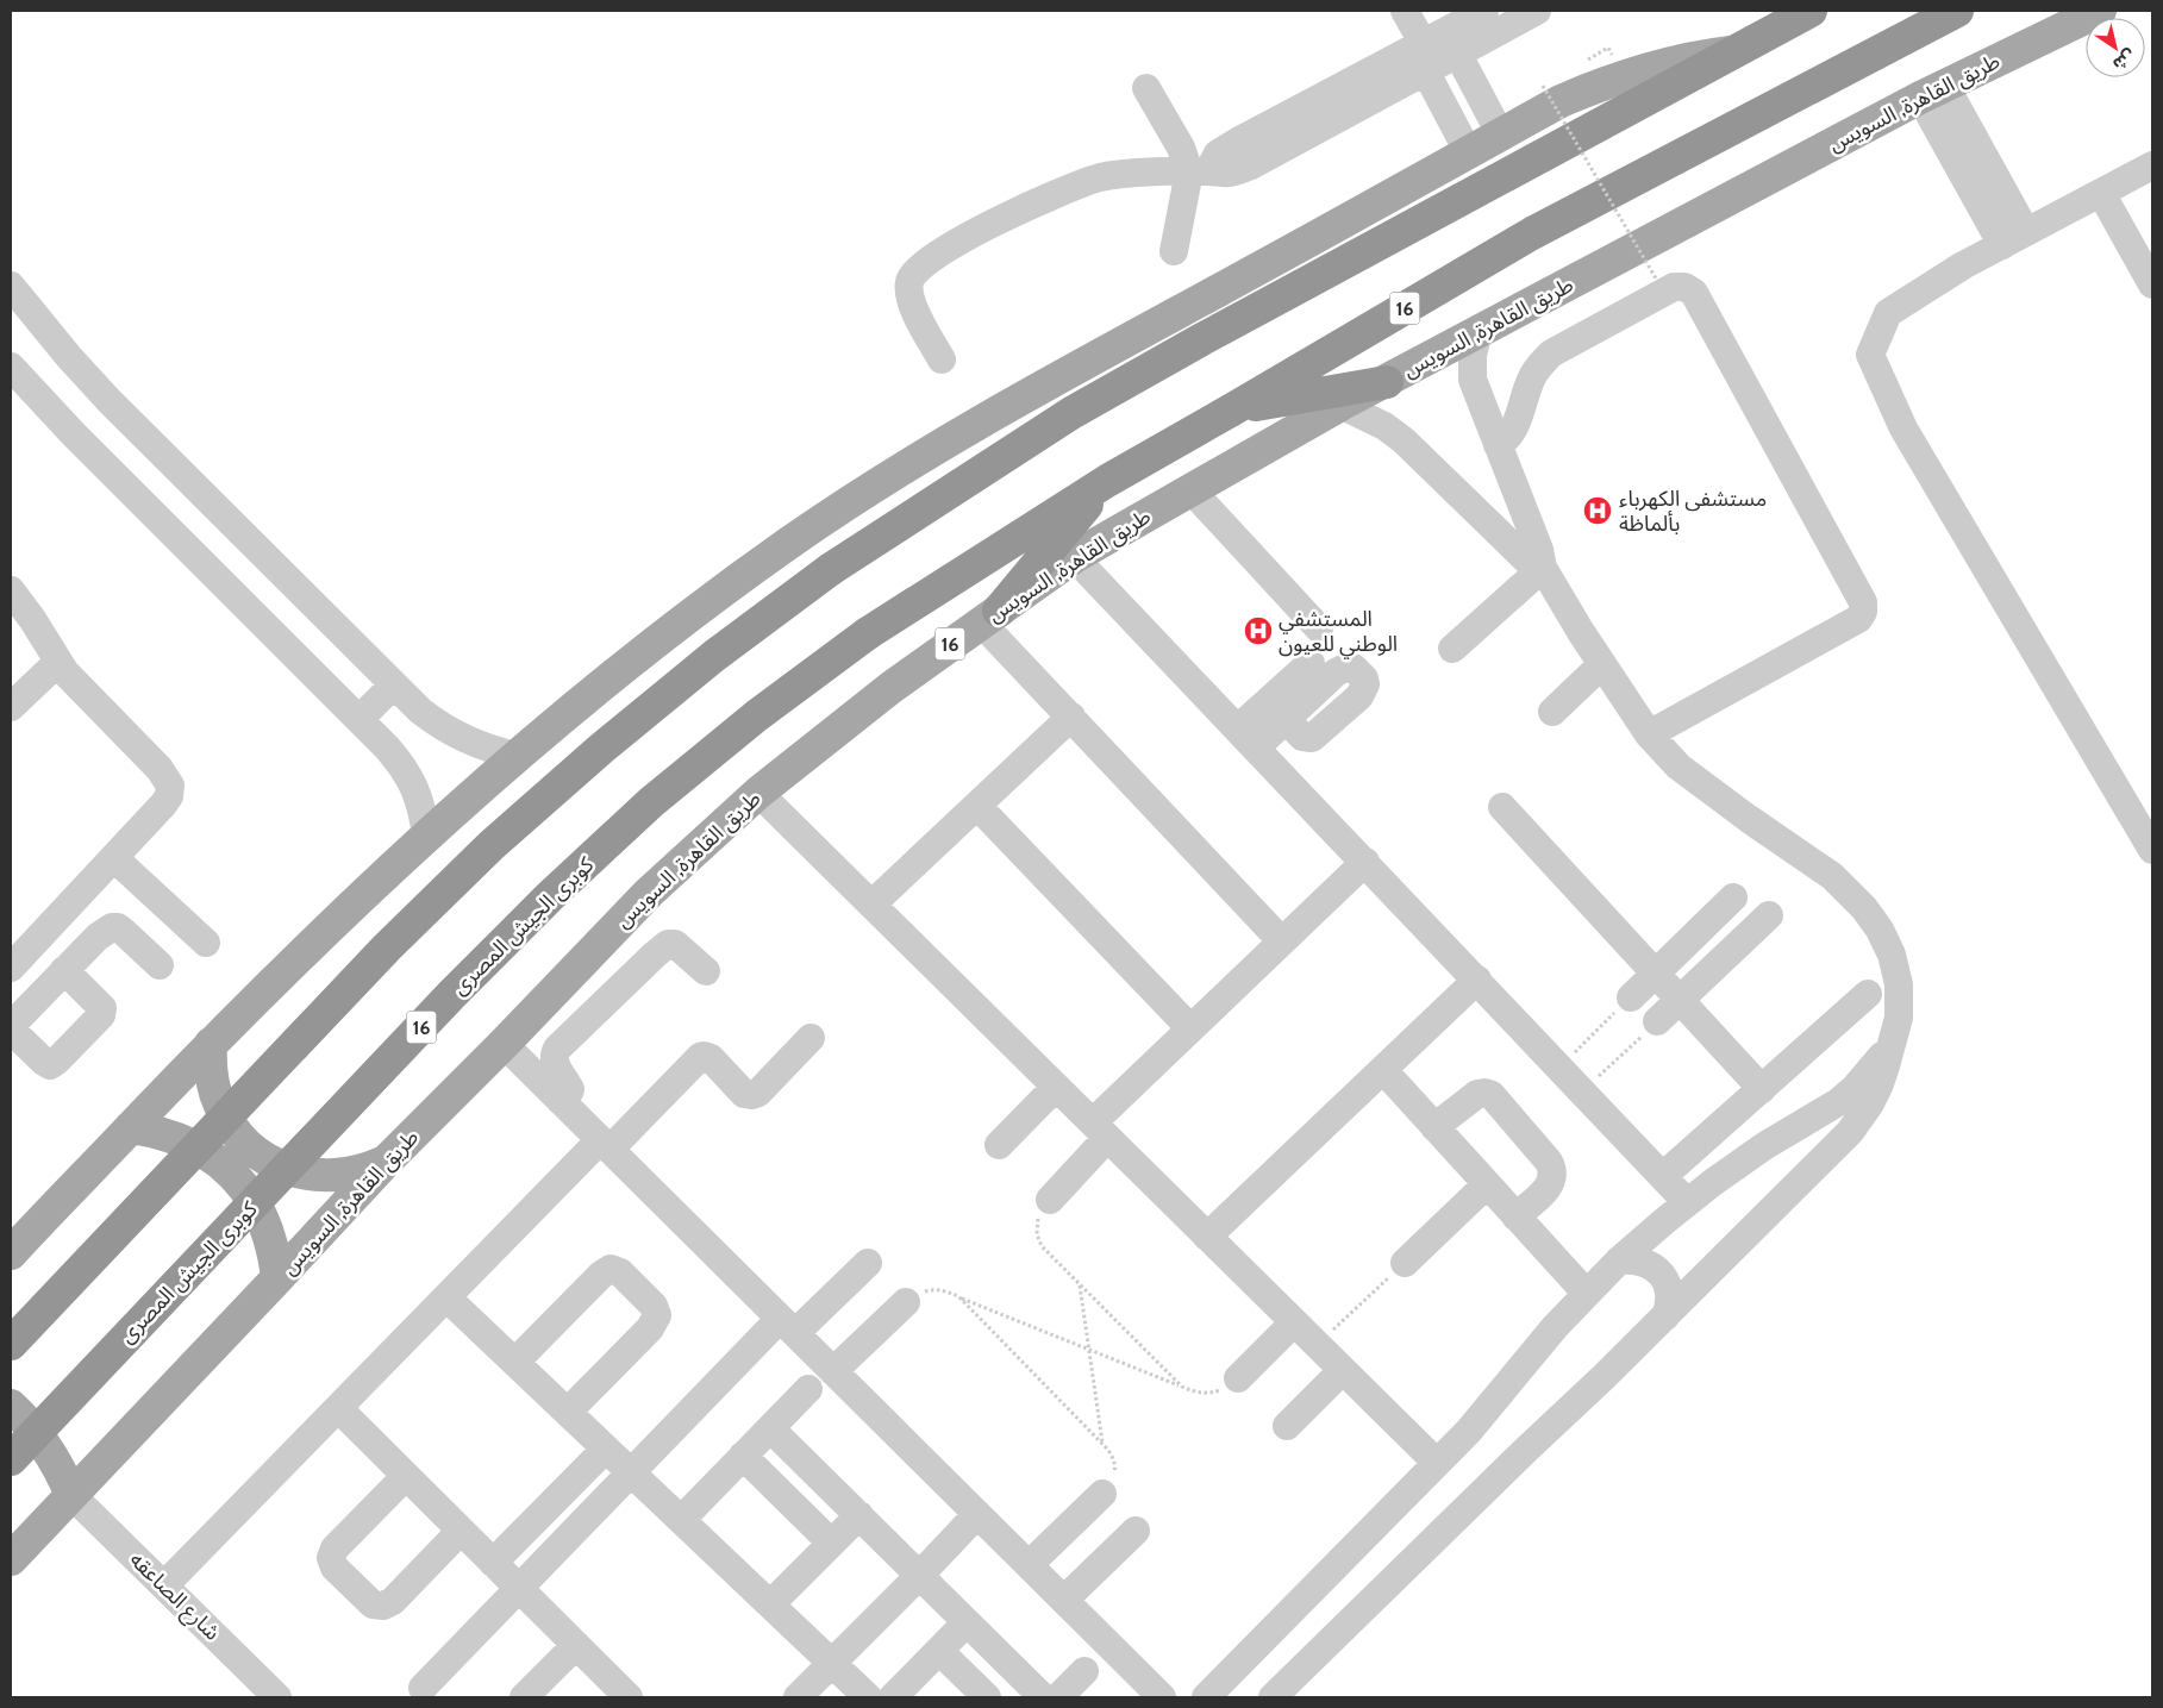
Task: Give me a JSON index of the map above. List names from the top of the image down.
{
  "streets": {
    "highway": ["16", "كوبرى الجيش المصرى"],
    "main road": ["طريق القاهرة, السويس"],
    "street": ["شارع الصاعقه"]
  },
  "crossings": [
    ["طريق القاهرة, السويس", "16"],
    ["طريق القاهرة, السويس", "شارع الصاعقه"],
    ["16", "كوبرى الجيش المصرى"]
  ],
  "places": {
    "hospital": ["مستشفى الكهرباء بألماظة", "المستشفي الوطني للعيون"]
  },
  "north": "bottom right"
}
